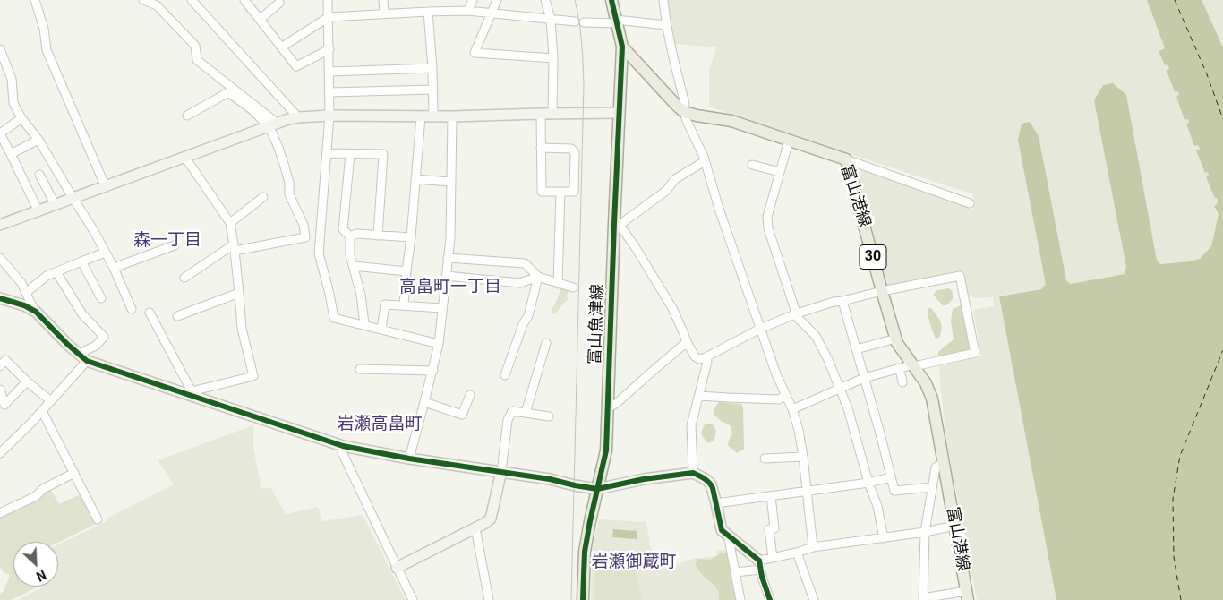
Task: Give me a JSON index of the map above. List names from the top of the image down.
{
  "streets": {
    "main road": ["富山港線", "30", "富山魚津線"]
  },
  "districts": [
    "森一丁目",
    "高畠町一丁目",
    "岩瀬高畠町",
    "岩瀬御蔵町"
  ],
  "north": "bottom right"
}
